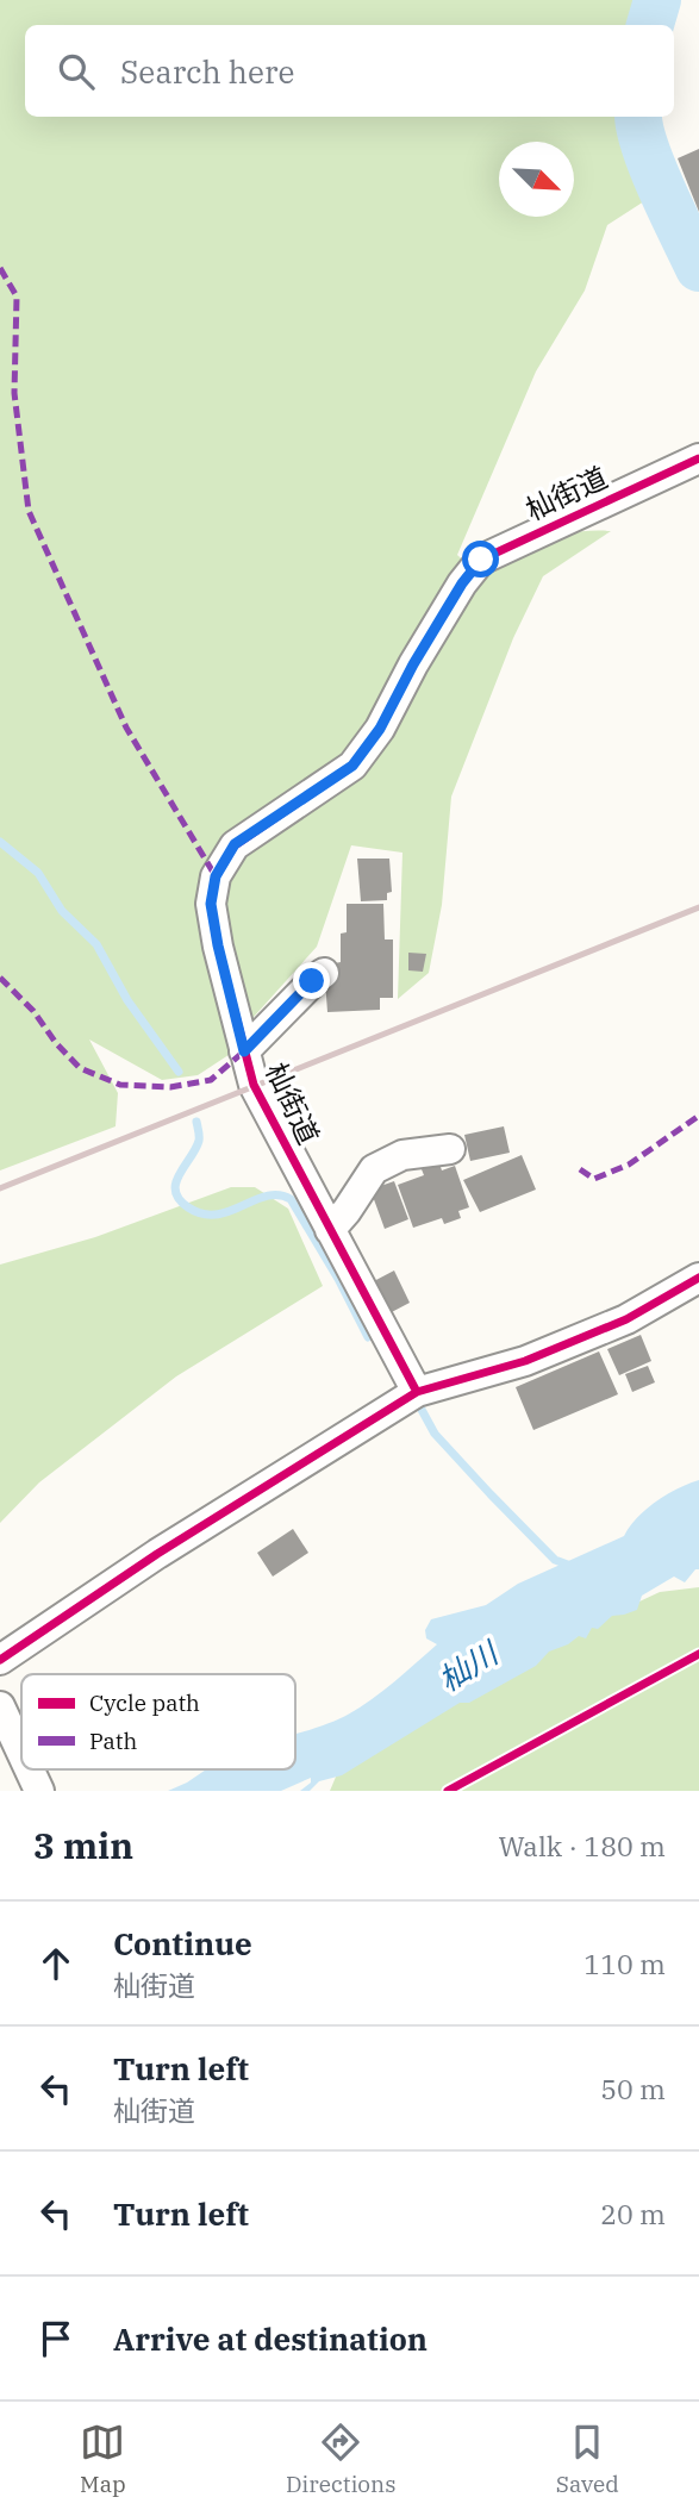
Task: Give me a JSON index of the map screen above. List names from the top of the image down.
{
  "streets": {
    "street": ["杣街道"]
  },
  "water": ["杣川"],
  "legend": ["Cycle path", "Path"],
  "north": "bottom right",
  "page": {
    "search": "Search here",
    "heading": ["3 min", "Walk · 180 m"],
    "list": [
      ["Continue", "杣街道", "110 m"],
      ["Turn left", "杣街道", "50 m"],
      ["Turn left", "20 m"],
      "Arrive at destination"
    ],
    "nav": ["Map", "Directions", "Saved"]
  }
}
